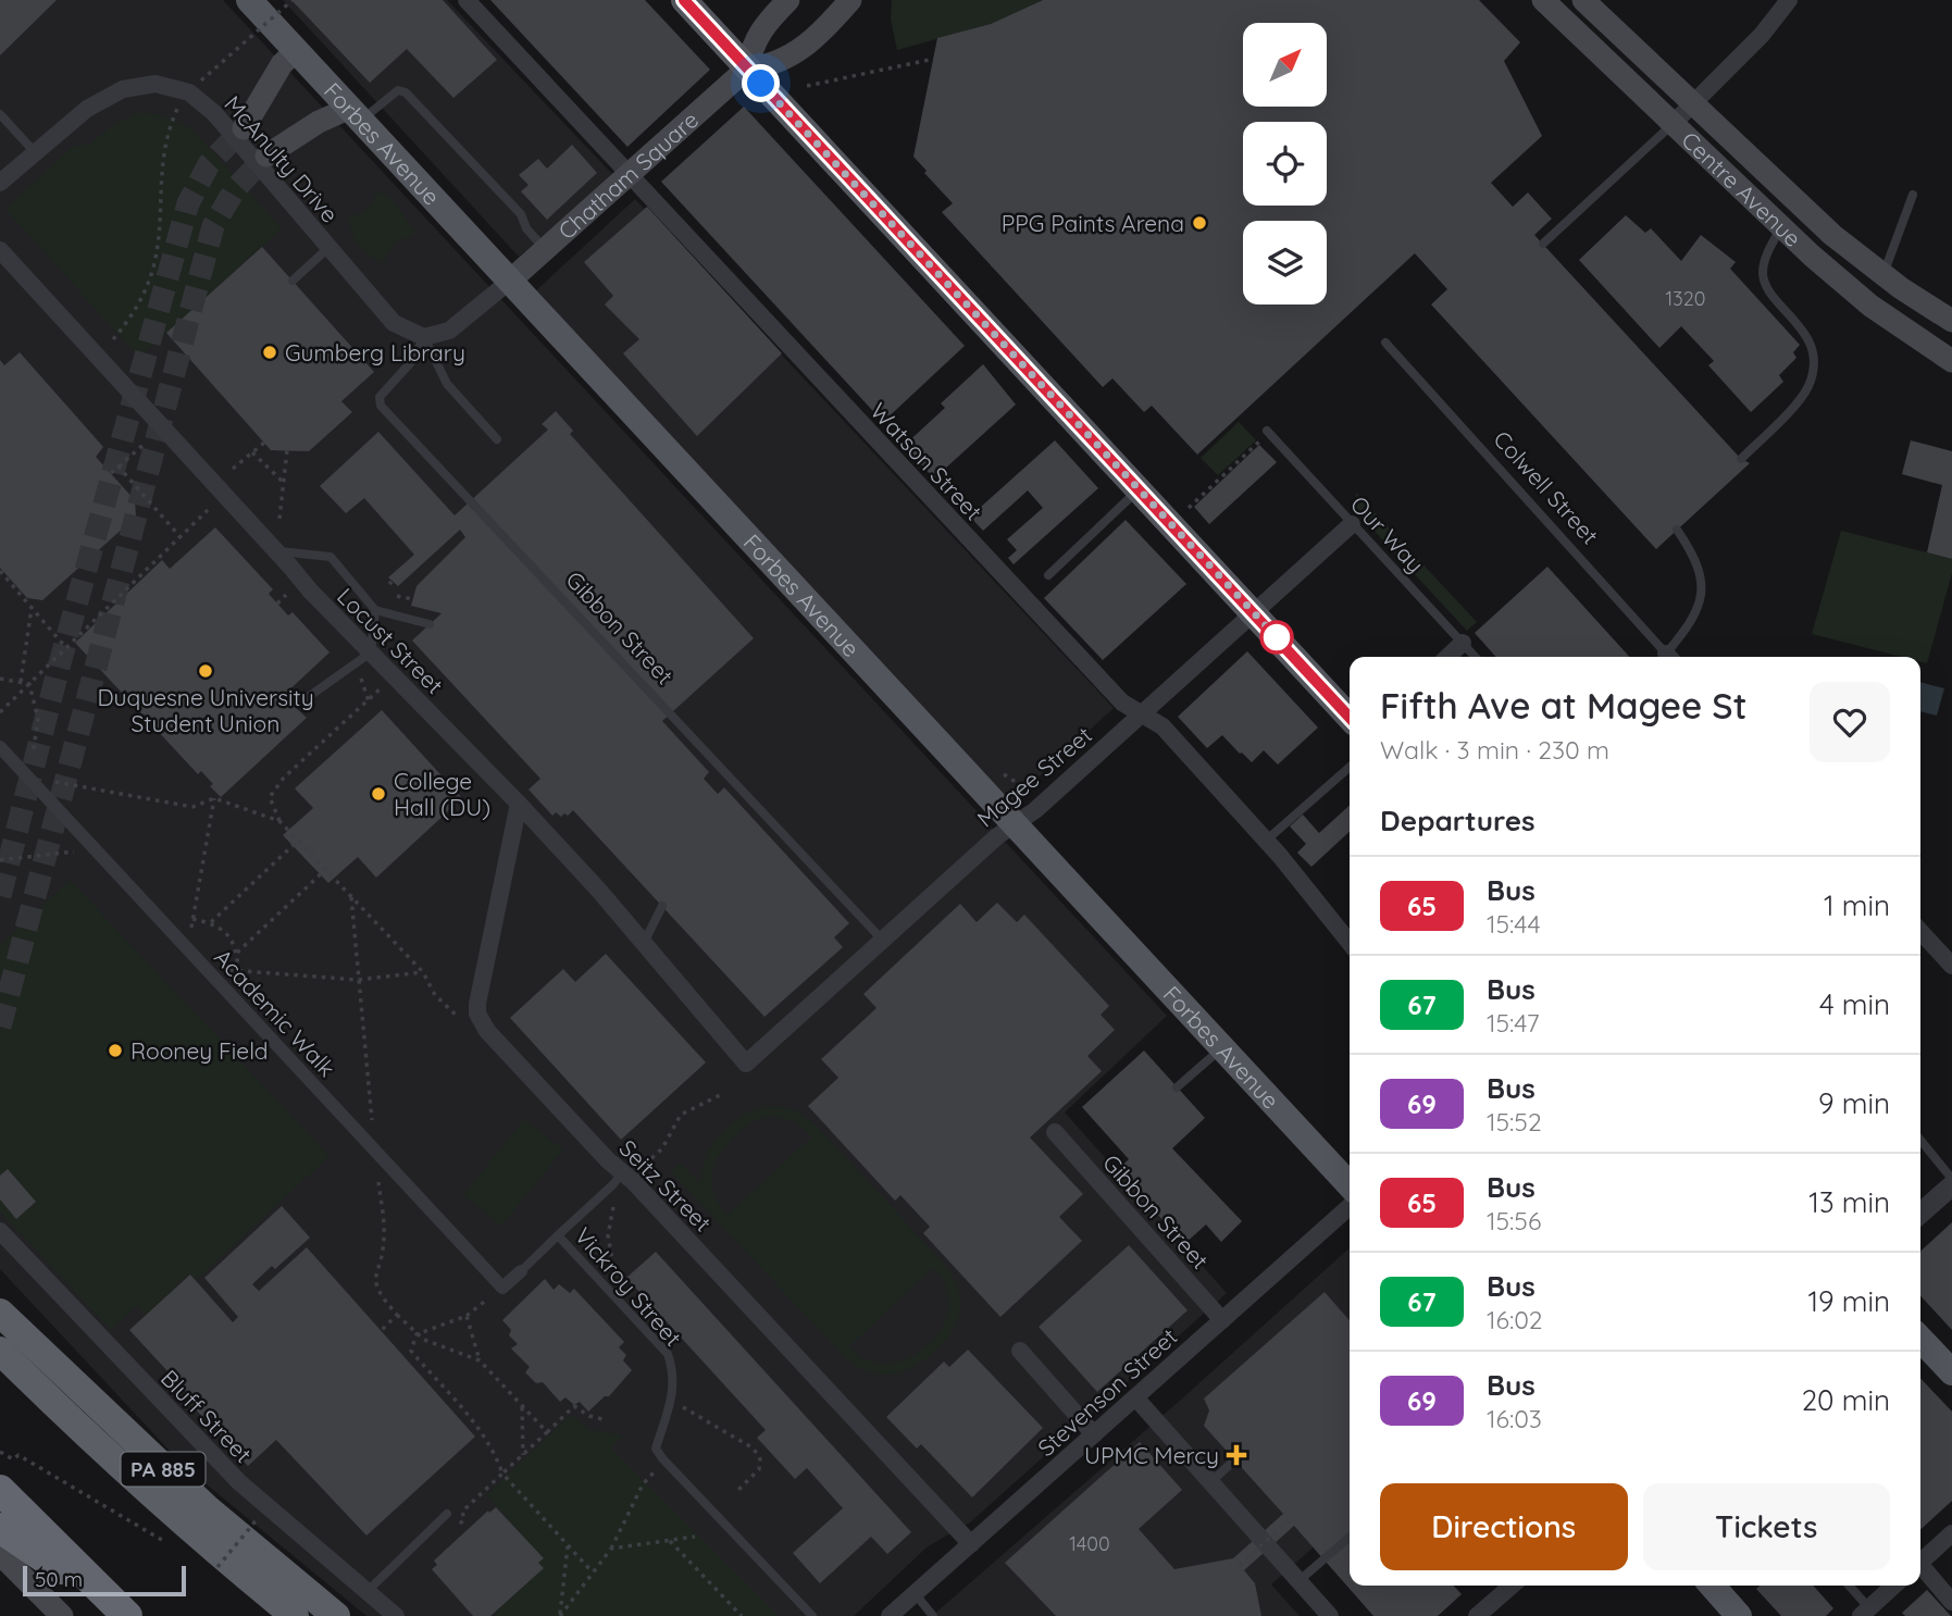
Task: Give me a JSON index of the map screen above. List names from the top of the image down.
{
  "streets": {
    "highway": ["PA 885"],
    "main road": ["Forbes Avenue", "Chatham Square", "Centre Avenue"],
    "street": [
      "McAnulty Drive",
      "Watson Street",
      "Gibbon Street",
      "Locust Street",
      "Magee Street",
      "Academic Walk",
      "Seitz Street",
      "Stevenson Street",
      "Bluff Street"
    ],
    "lane": ["Colwell Street", "Our Way", "Vickroy Street"]
  },
  "crossings": [
    ["Forbes Avenue", "Chatham Square"],
    ["Forbes Avenue", "Magee Street"],
    ["McAnulty Drive", "Gibbon Street"],
    ["Chatham Square", "Watson Street"],
    ["Watson Street", "Magee Street"],
    ["Our Way", "Magee Street"],
    ["Gibbon Street", "Magee Street"],
    ["Gibbon Street", "Stevenson Street"],
    ["Locust Street", "Magee Street"],
    ["Locust Street", "Seitz Street"],
    ["Seitz Street", "Vickroy Street"],
    ["Seitz Street", "Stevenson Street"]
  ],
  "places": {
    "other": [
      "PPG Paints Arena",
      "Gumberg Library",
      "Duquesne University Student Union",
      "College Hall (DU)",
      "Rooney Field"
    ],
    "health": ["UPMC Mercy"]
  },
  "lines": ["bus line 65"],
  "house_numbers": ["1320", "1400"],
  "scale_bar": "50 m",
  "north": "top right",
  "page": {
    "heading": [
      ["Fifth Ave at Magee St", "Walk · 3 min · 230 m"],
      "Departures"
    ],
    "list": [
      {
        "mark": "65",
        "name": "Bus",
        "note": "15:44",
        "value": "1 min"
      },
      {
        "mark": "67",
        "name": "Bus",
        "note": "15:47",
        "value": "4 min"
      },
      {
        "mark": "69",
        "name": "Bus",
        "note": "15:52",
        "value": "9 min"
      },
      {
        "mark": "65",
        "name": "Bus",
        "note": "15:56",
        "value": "13 min"
      },
      {
        "mark": "67",
        "name": "Bus",
        "note": "16:02",
        "value": "19 min"
      },
      {
        "mark": "69",
        "name": "Bus",
        "note": "16:03",
        "value": "20 min"
      }
    ],
    "buttons": ["Directions", "Tickets"],
    "scale": "50 m"
  }
}
